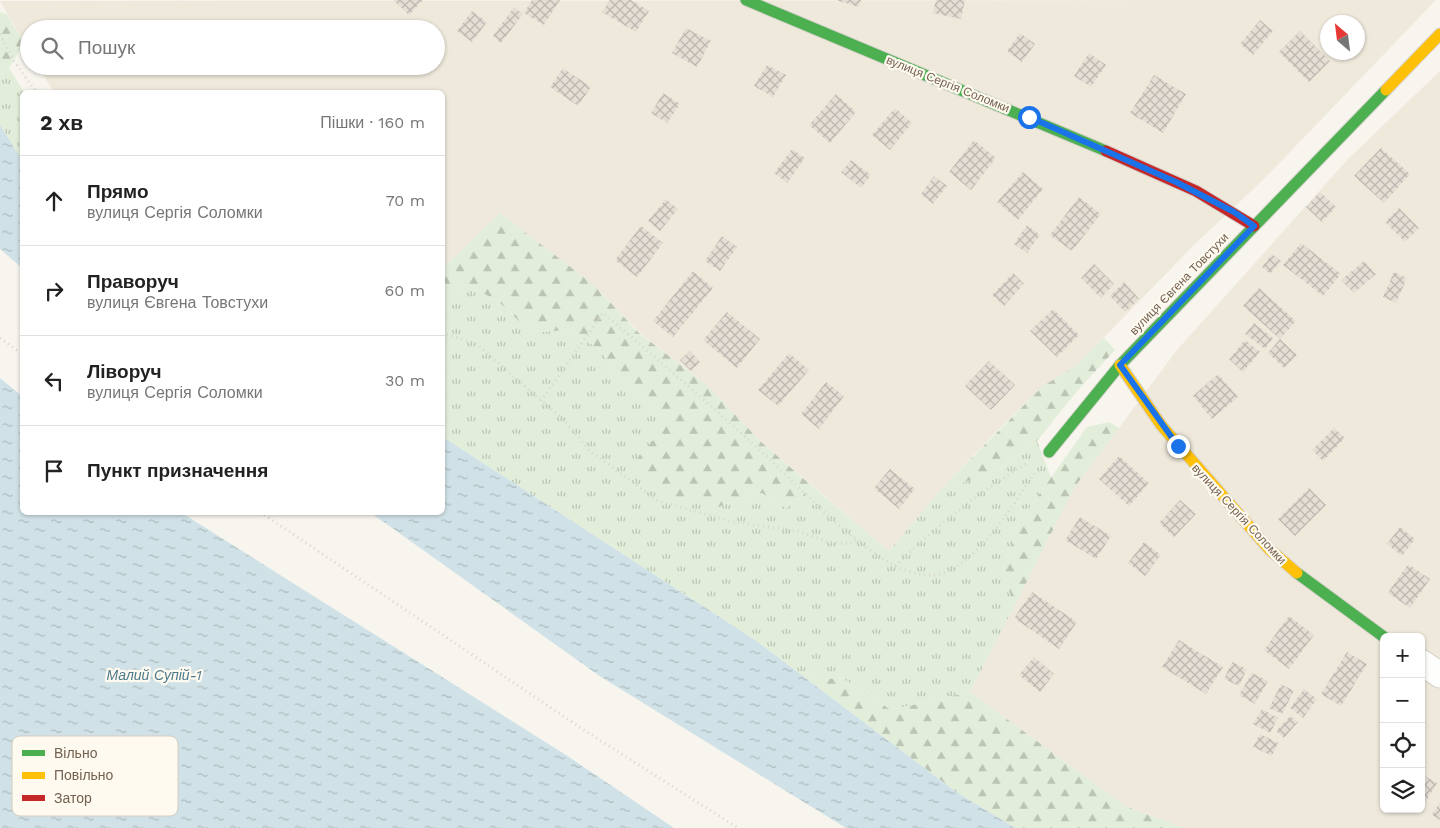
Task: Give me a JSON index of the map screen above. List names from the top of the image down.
{
  "streets": {
    "street": ["вулиця Сергія Соломки", "вулиця Євгена Товстухи"]
  },
  "crossings": [
    ["вулиця Сергія Соломки", "вулиця Євгена Товстухи"]
  ],
  "water": ["Малий Супій-1"],
  "legend": ["Вільно", "Повільно", "Затор"],
  "north": "top left",
  "page": {
    "search": "Пошук",
    "heading": ["2 хв", "Пішки · 160 m"],
    "list": [
      ["Прямо", "вулиця Сергія Соломки", "70 m"],
      ["Праворуч", "вулиця Євгена Товстухи", "60 m"],
      ["Ліворуч", "вулиця Сергія Соломки", "30 m"],
      "Пункт призначення"
    ],
    "map_buttons": ["+", "−"]
  }
}
